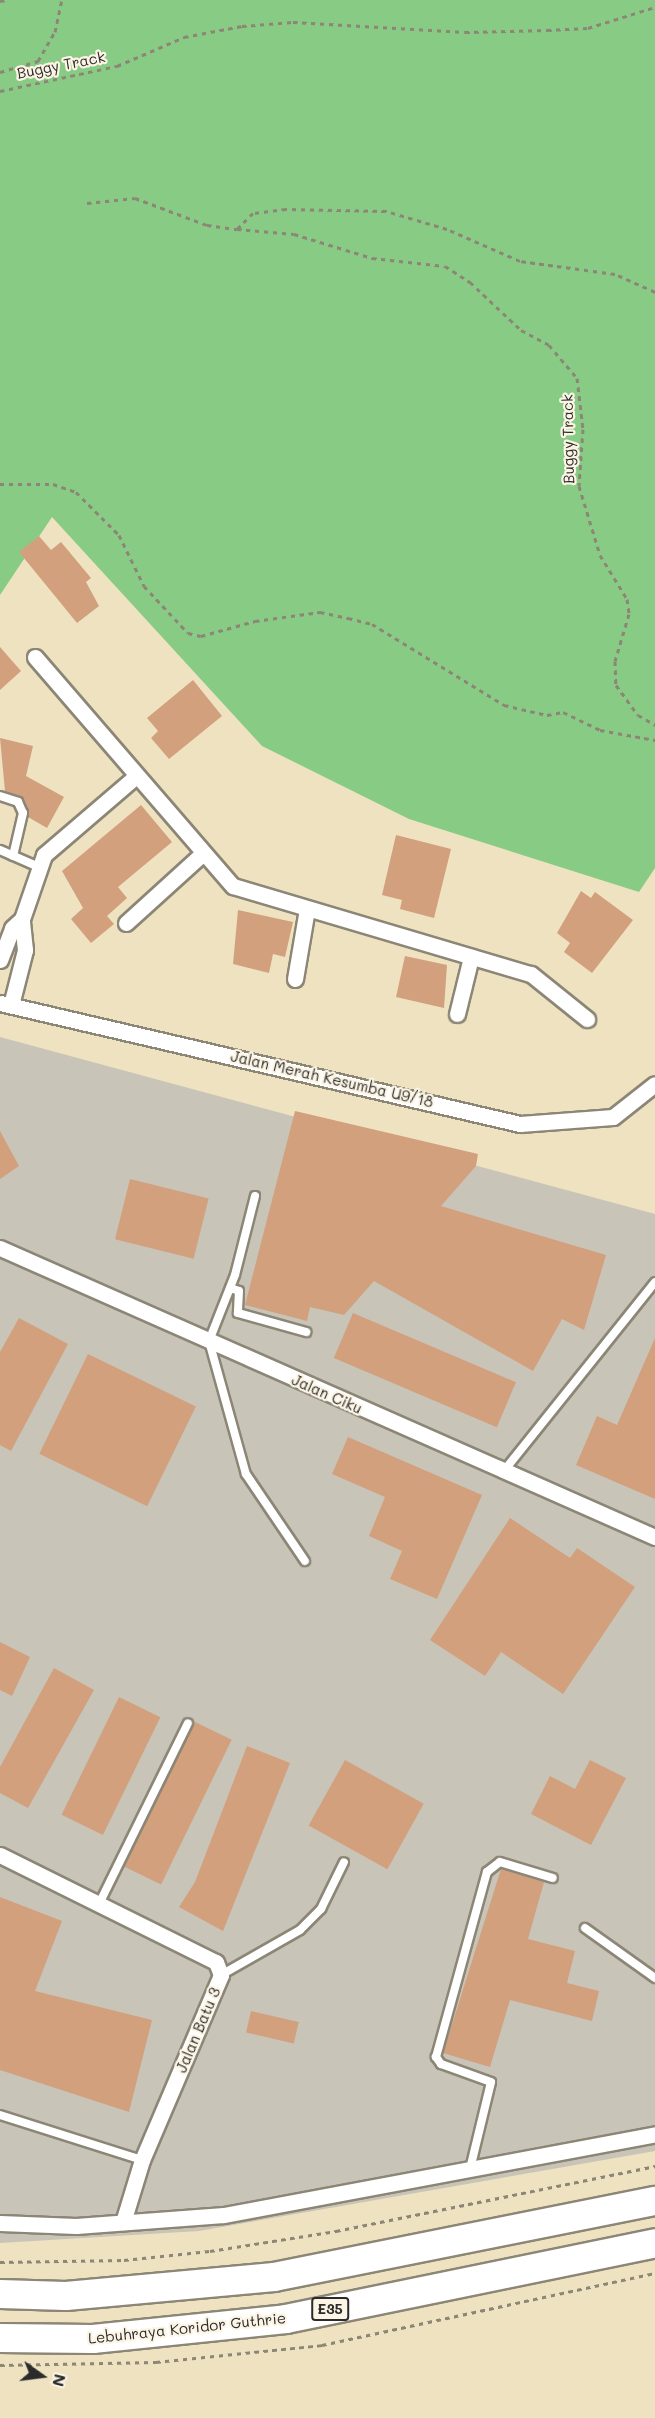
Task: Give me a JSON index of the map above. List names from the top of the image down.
{
  "streets": {
    "highway": ["E35", "Lebuhraya Koridor Guthrie"],
    "street": ["Jalan Merah Kesumba U9/18", "Jalan Ciku", "Jalan Batu 3"],
    "path": ["Buggy Track"]
  },
  "north": "right"
}
